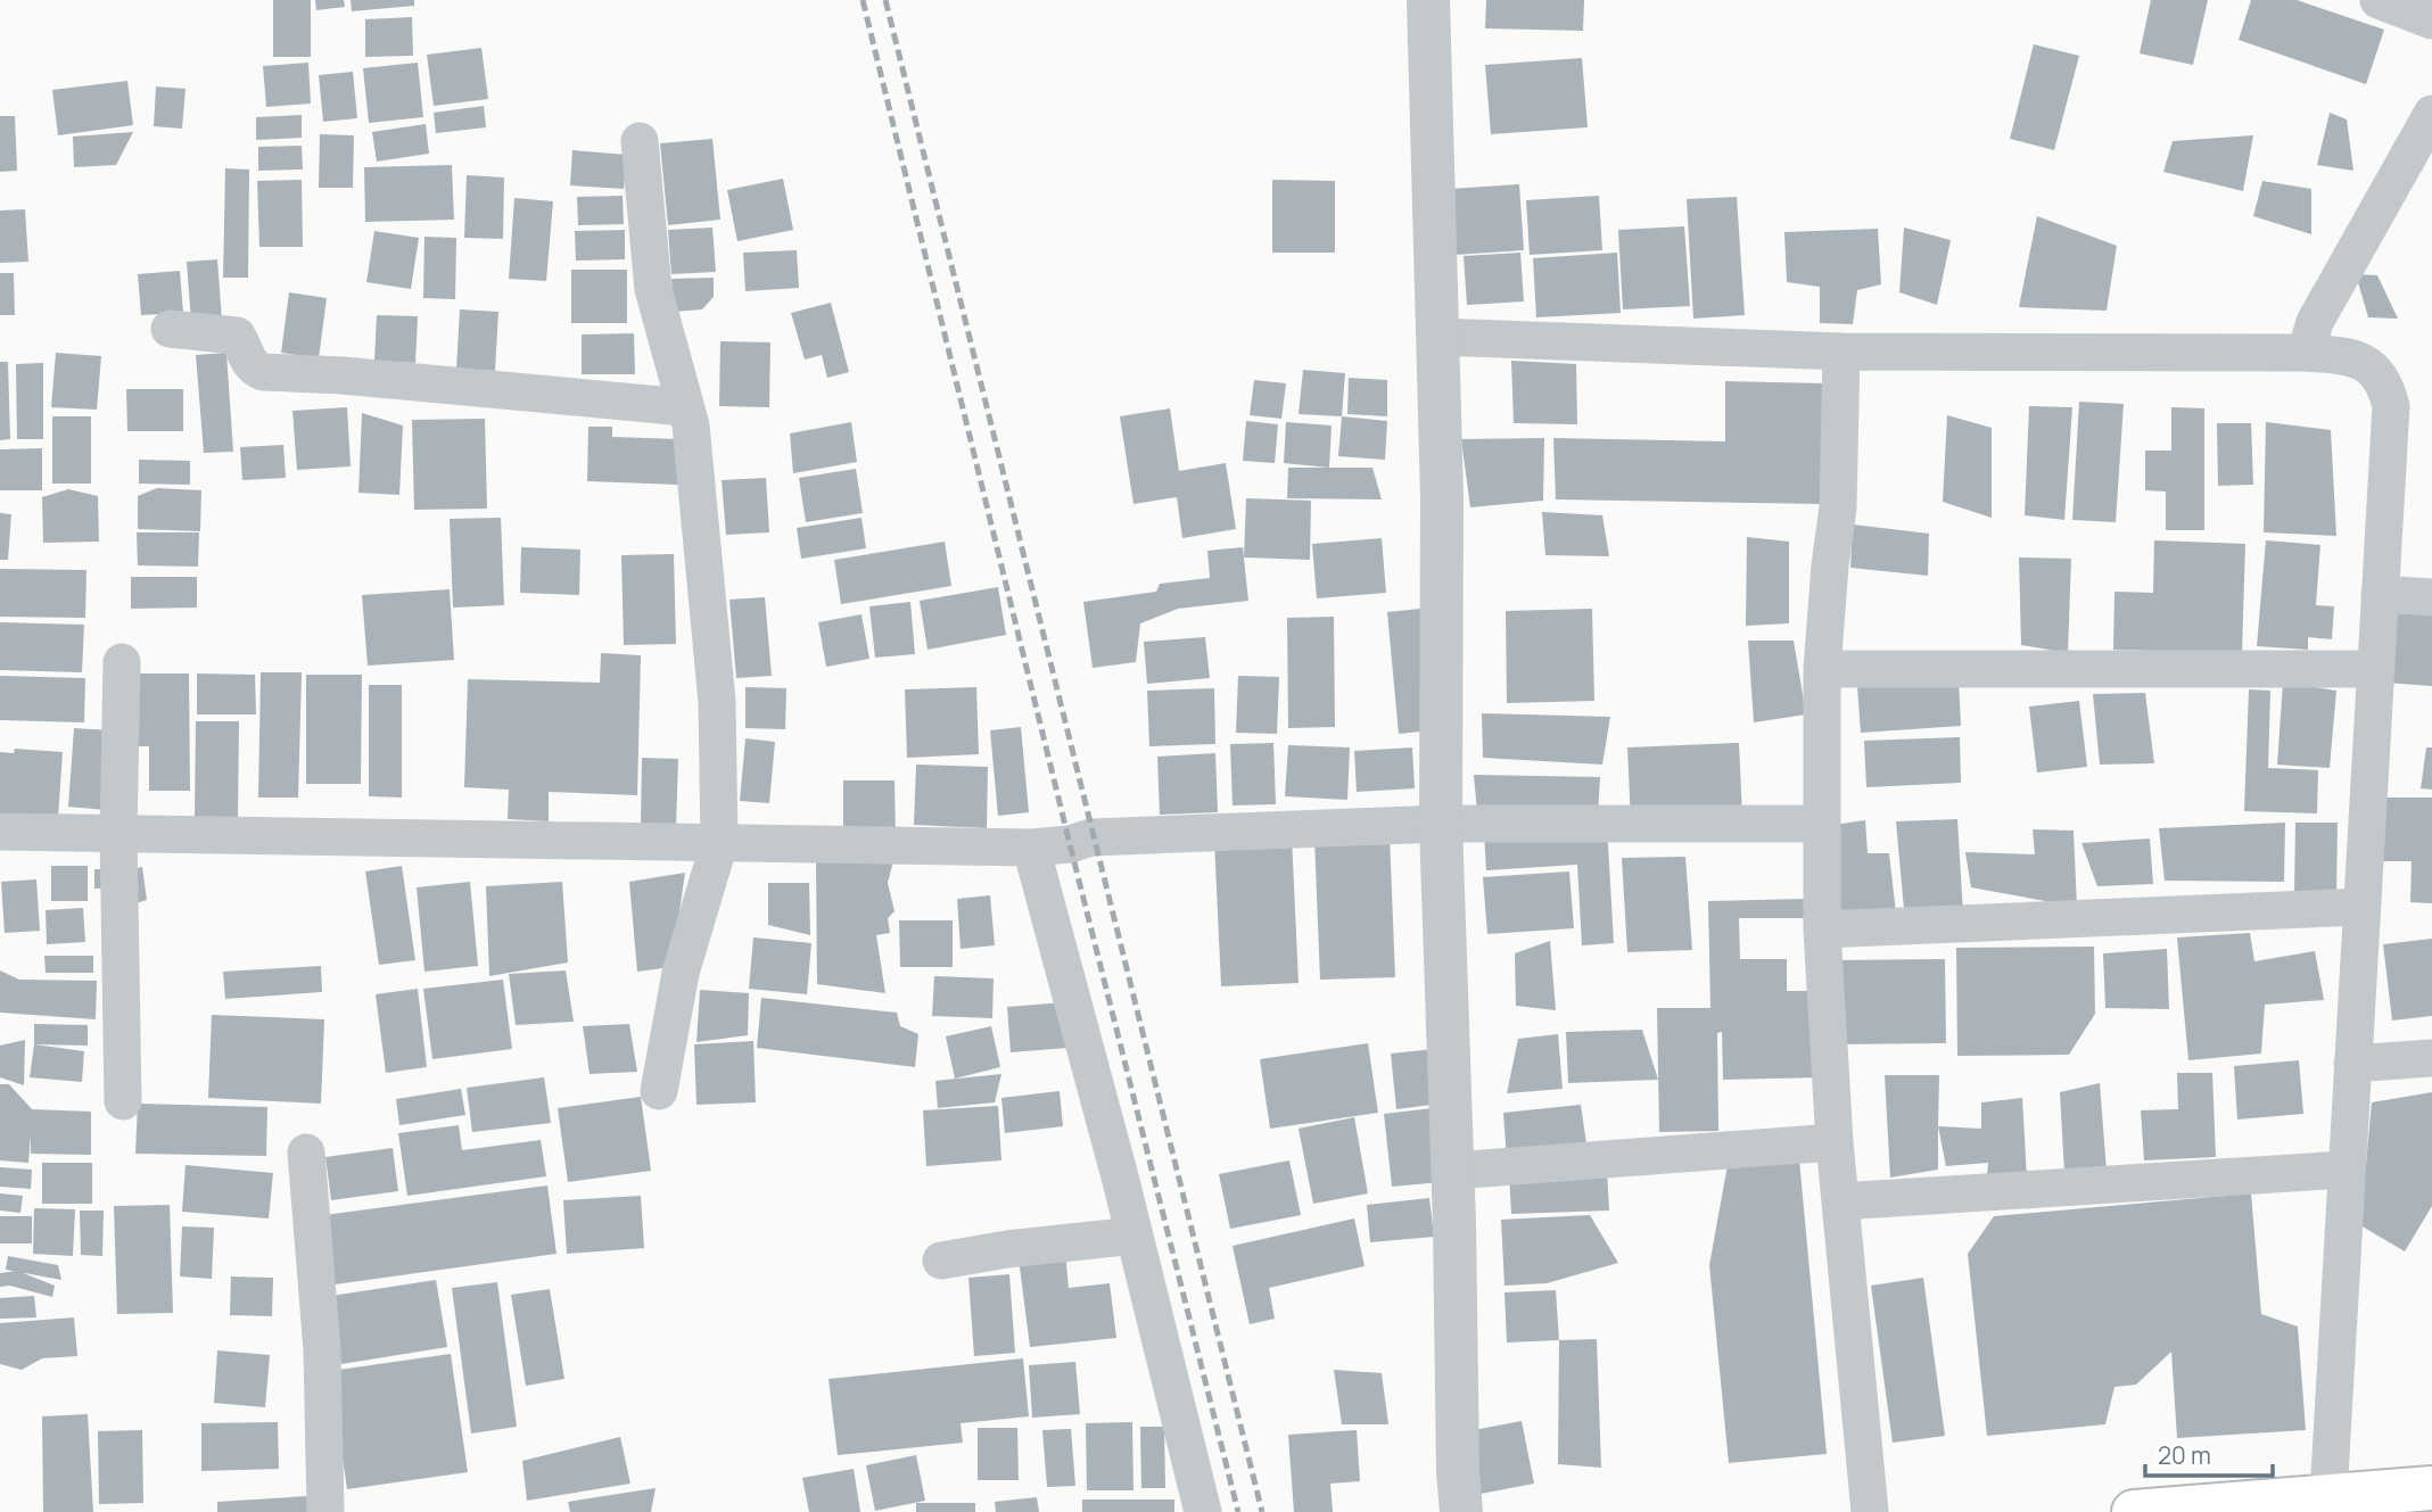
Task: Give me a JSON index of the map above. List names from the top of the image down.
{
  "scale_bar": "20 m"
}
